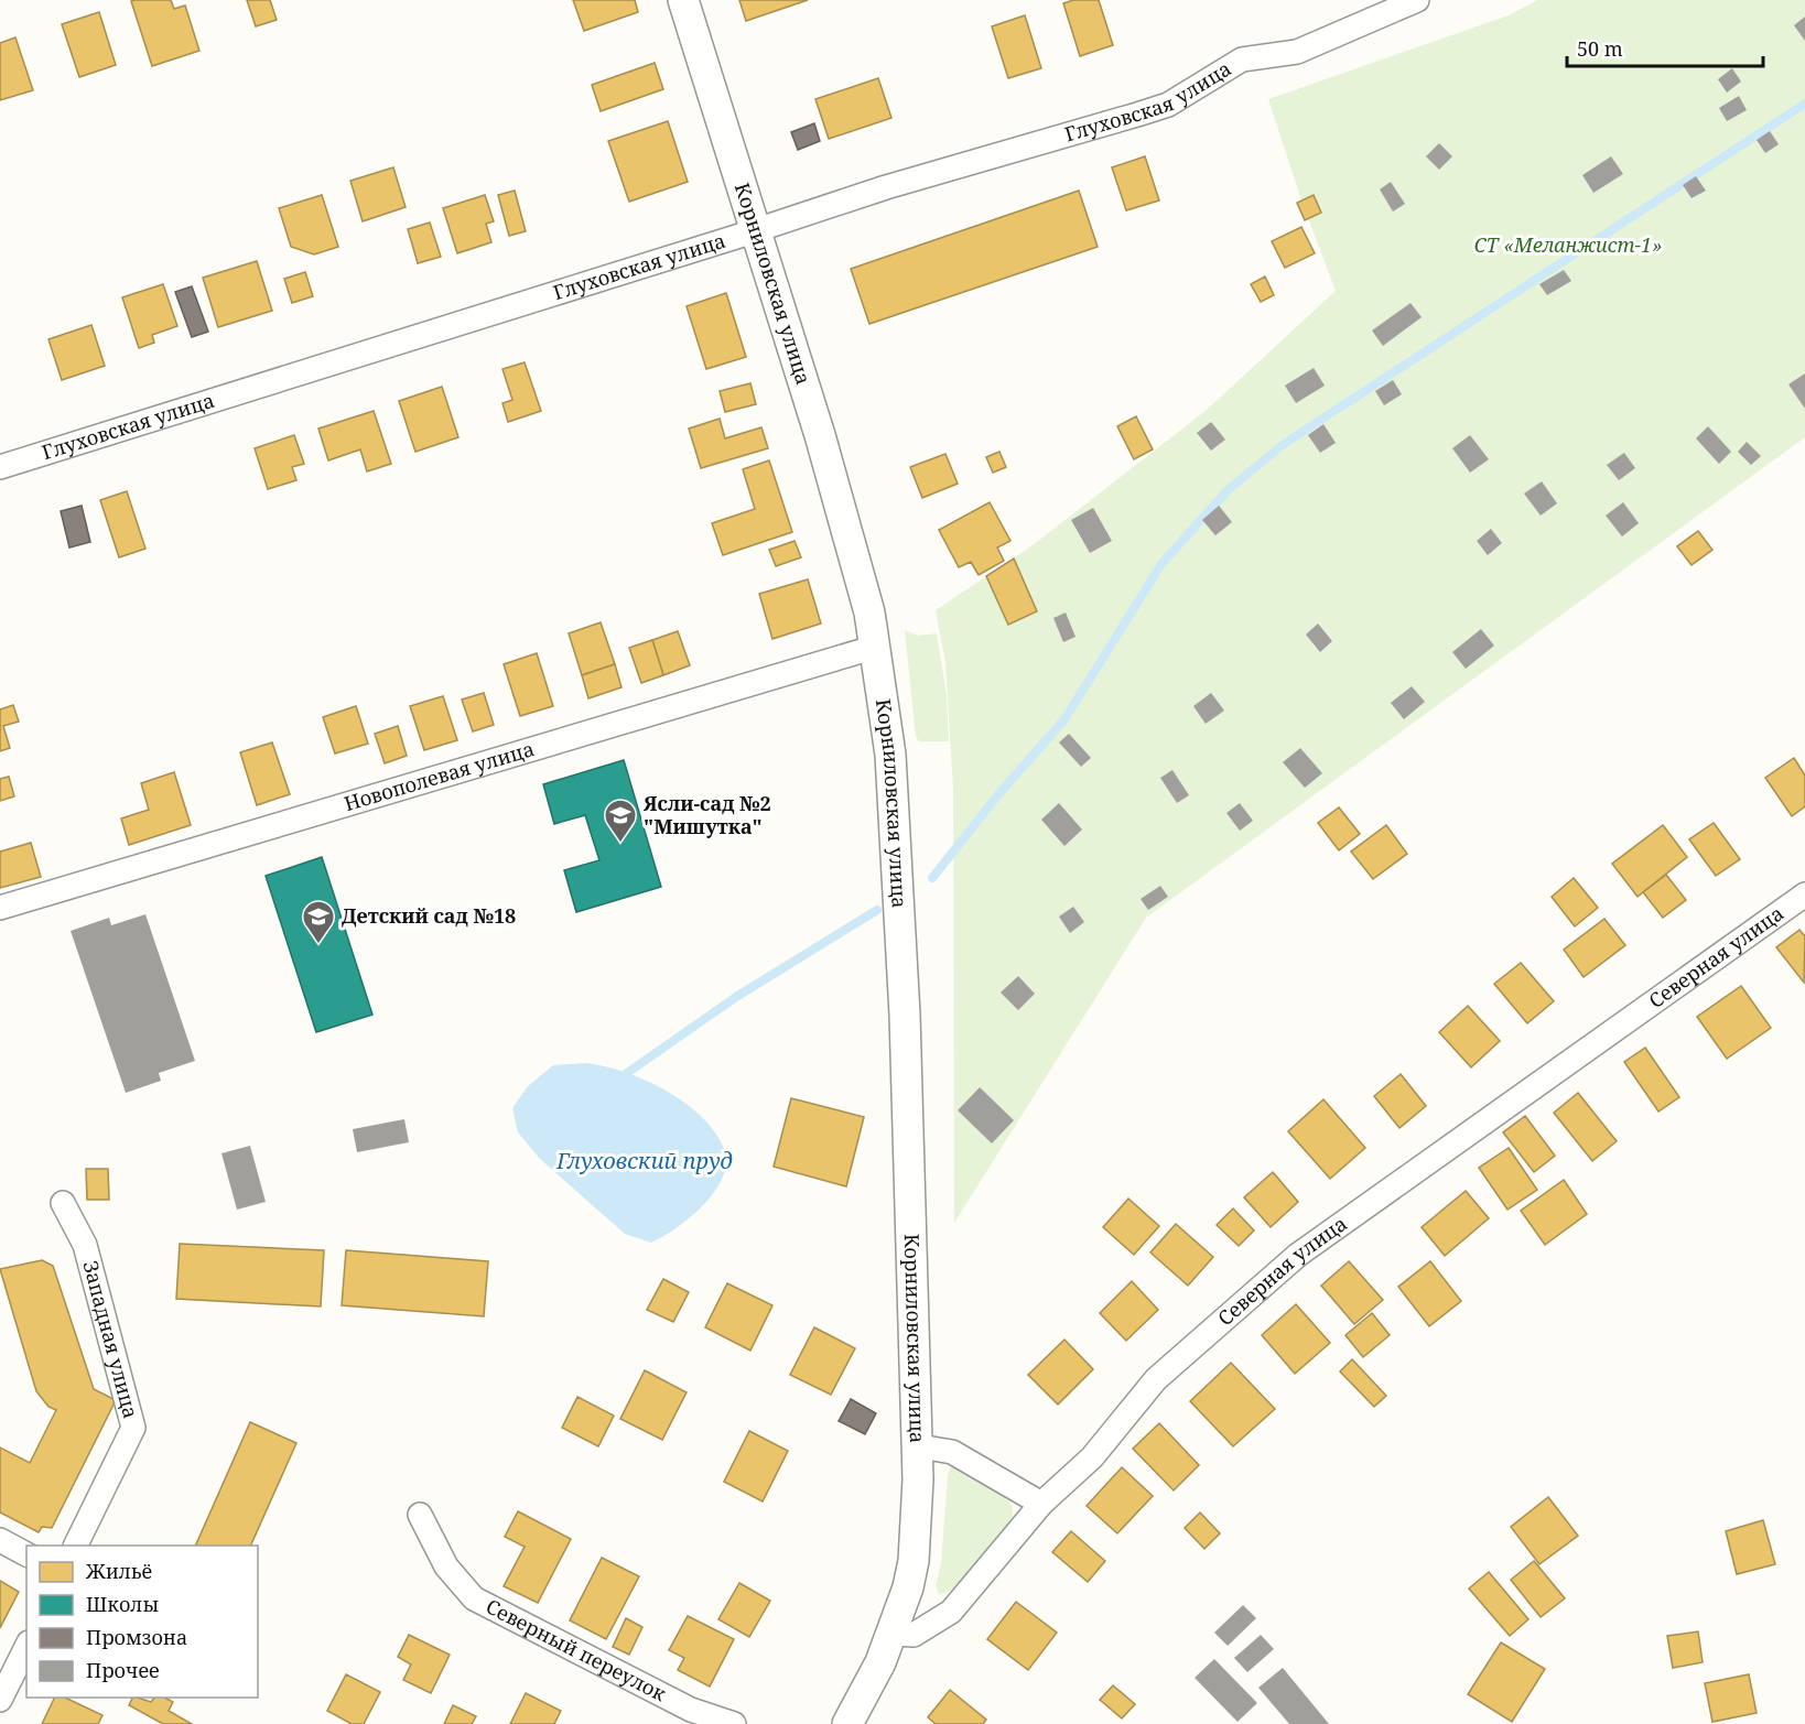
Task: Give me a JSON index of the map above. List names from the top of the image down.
{
  "streets": {
    "street": [
      "Глуховская улица",
      "Корниловская улица",
      "Новополевая улица",
      "Северная улица",
      "Западная улица",
      "Северный переулок"
    ]
  },
  "crossings": [
    ["Глуховская улица", "Корниловская улица"],
    ["Корниловская улица", "Новополевая улица"],
    ["Корниловская улица", "Северная улица"]
  ],
  "water": ["Глуховский пруд"],
  "parks": ["СТ «Меланжист-1»"],
  "places": {
    "school or university": ["Ясли-сад №2 \"Мишутка\"", "Детский сад №18"]
  },
  "legend": [
    "Жильё",
    "Школы",
    "Промзона",
    "Прочее"
  ],
  "scale_bar": "50 m"
}
